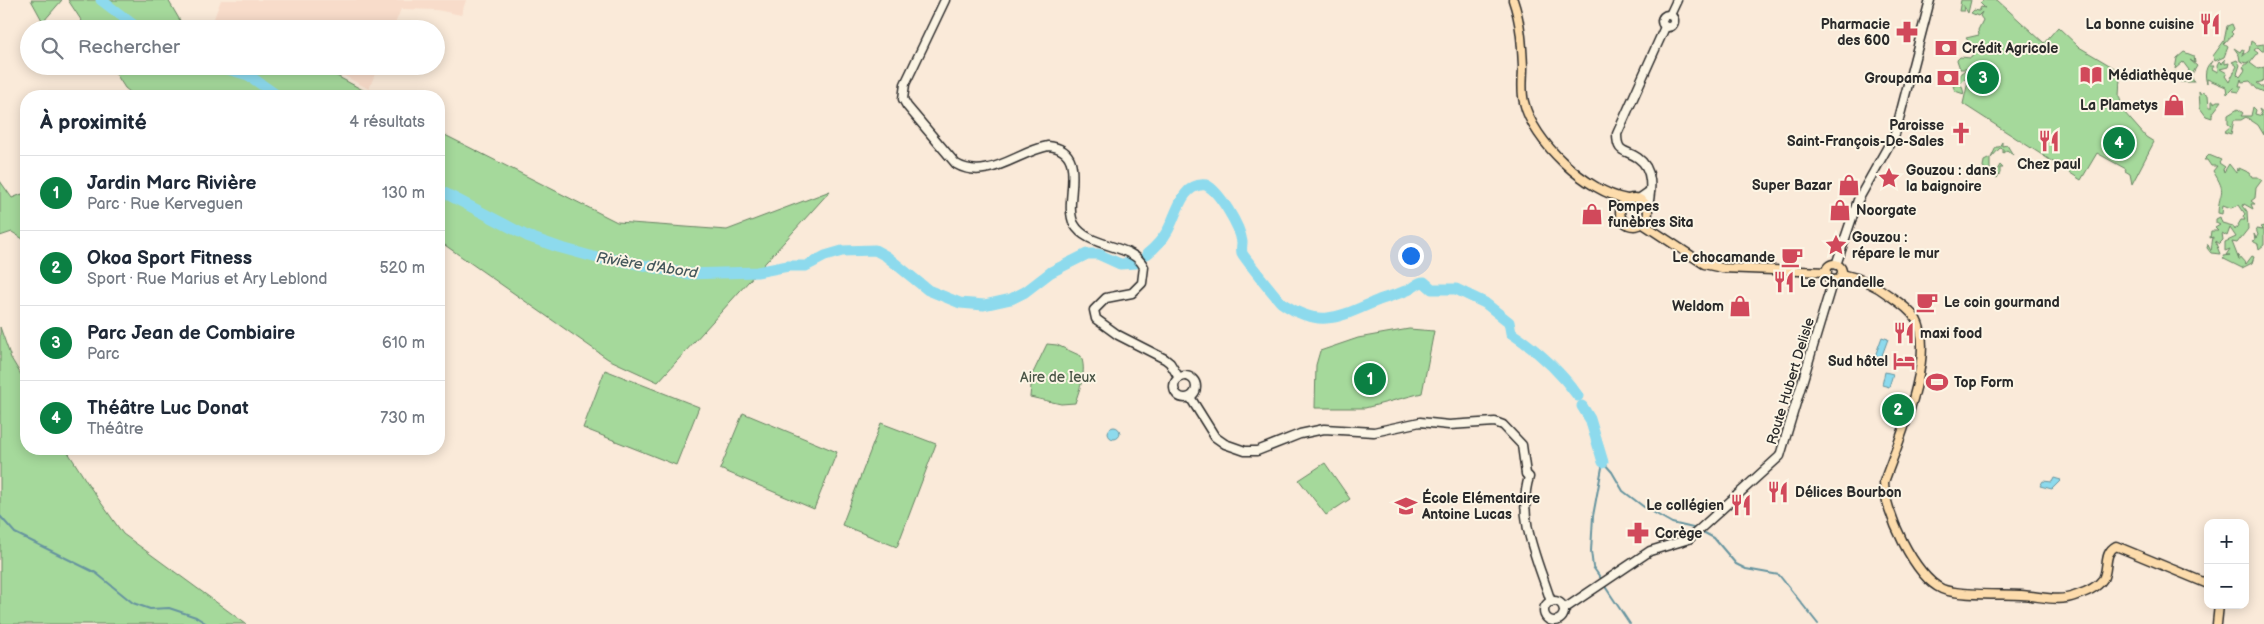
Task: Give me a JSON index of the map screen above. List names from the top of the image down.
{
  "streets": {
    "street": ["Route Hubert Delisle"]
  },
  "water": ["Rivière d'Abord"],
  "parks": ["Aire de Ieux"],
  "places": {
    "restaurant": [
      "La bonne cuisine",
      "Chez paul",
      "Le Chandelle",
      "maxi food",
      "Délices Bourbon",
      "Le collégien"
    ],
    "pharmacy": ["Pharmacie des 600", "Corège"],
    "bank": ["Crédit Agricole", "Groupama"],
    "library": ["Médiathèque"],
    "shop": [
      "La Plametys",
      "Super Bazar",
      "Noorgate",
      "Pompes funèbres Sita",
      "Weldom"
    ],
    "church": ["Paroisse Saint-François-De-Sales"],
    "place": ["Gouzou : dans la baignoire", "Gouzou : répare le mur"],
    "cafe": ["Le chocamande", "Le coin gourmand"],
    "hotel": ["Sud hôtel"],
    "sports": ["Top Form"],
    "school or university": ["École Elémentaire Antoine Lucas"]
  },
  "page": {
    "search": "Rechercher",
    "pins": [
      "3",
      "4",
      "1",
      "2"
    ],
    "heading": ["À proximité", "4 résultats"],
    "list": [
      {
        "mark": "1",
        "name": "Jardin Marc Rivière",
        "note": "Parc · Rue Kerveguen",
        "value": "130 m"
      },
      {
        "mark": "2",
        "name": "Okoa Sport Fitness",
        "note": "Sport · Rue Marius et Ary Leblond",
        "value": "520 m"
      },
      {
        "mark": "3",
        "name": "Parc Jean de Combiaire",
        "note": "Parc",
        "value": "610 m"
      },
      {
        "mark": "4",
        "name": "Théâtre Luc Donat",
        "note": "Théâtre",
        "value": "730 m"
      }
    ],
    "map_buttons": ["+", "−"]
  }
}
